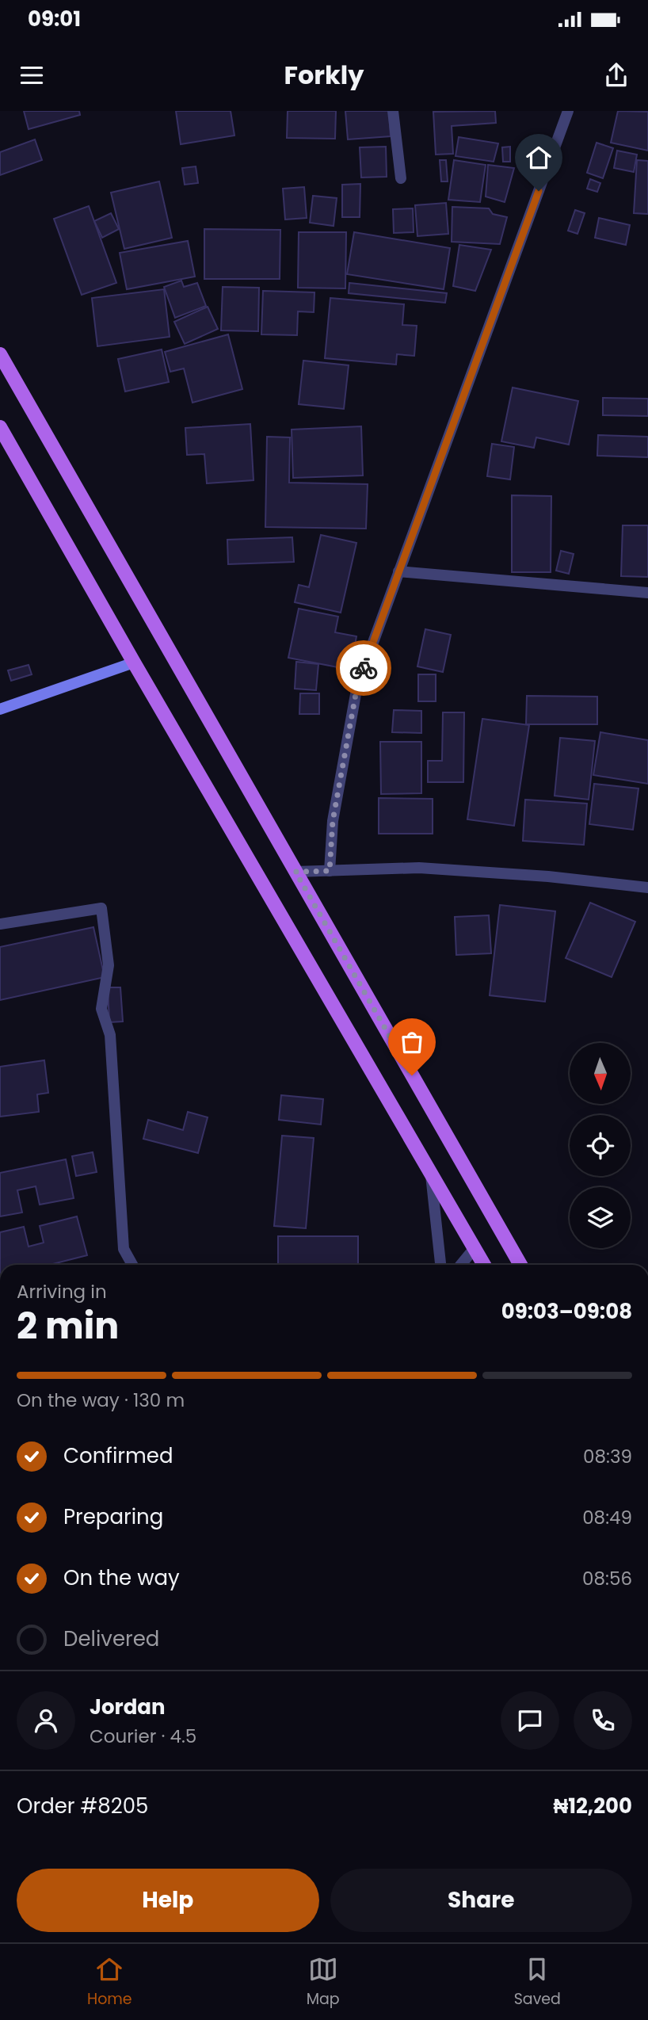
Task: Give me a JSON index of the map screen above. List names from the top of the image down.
{
  "north": "bottom",
  "page": {
    "status": "09:01",
    "header": "Forkly",
    "heading": ["2 min", "Arriving in", "09:03–09:08"],
    "panel": [
      "Jordan",
      "Courier · 4.5",
      "Order #8205",
      "₦12,200"
    ],
    "bar": "On the way · 130 m",
    "list": [
      ["Confirmed", "08:39"],
      ["Preparing", "08:49"],
      ["On the way", "08:56"],
      "Delivered"
    ],
    "buttons": ["Help", "Share"],
    "tabs": ["Home", "Map", "Saved"]
  }
}
